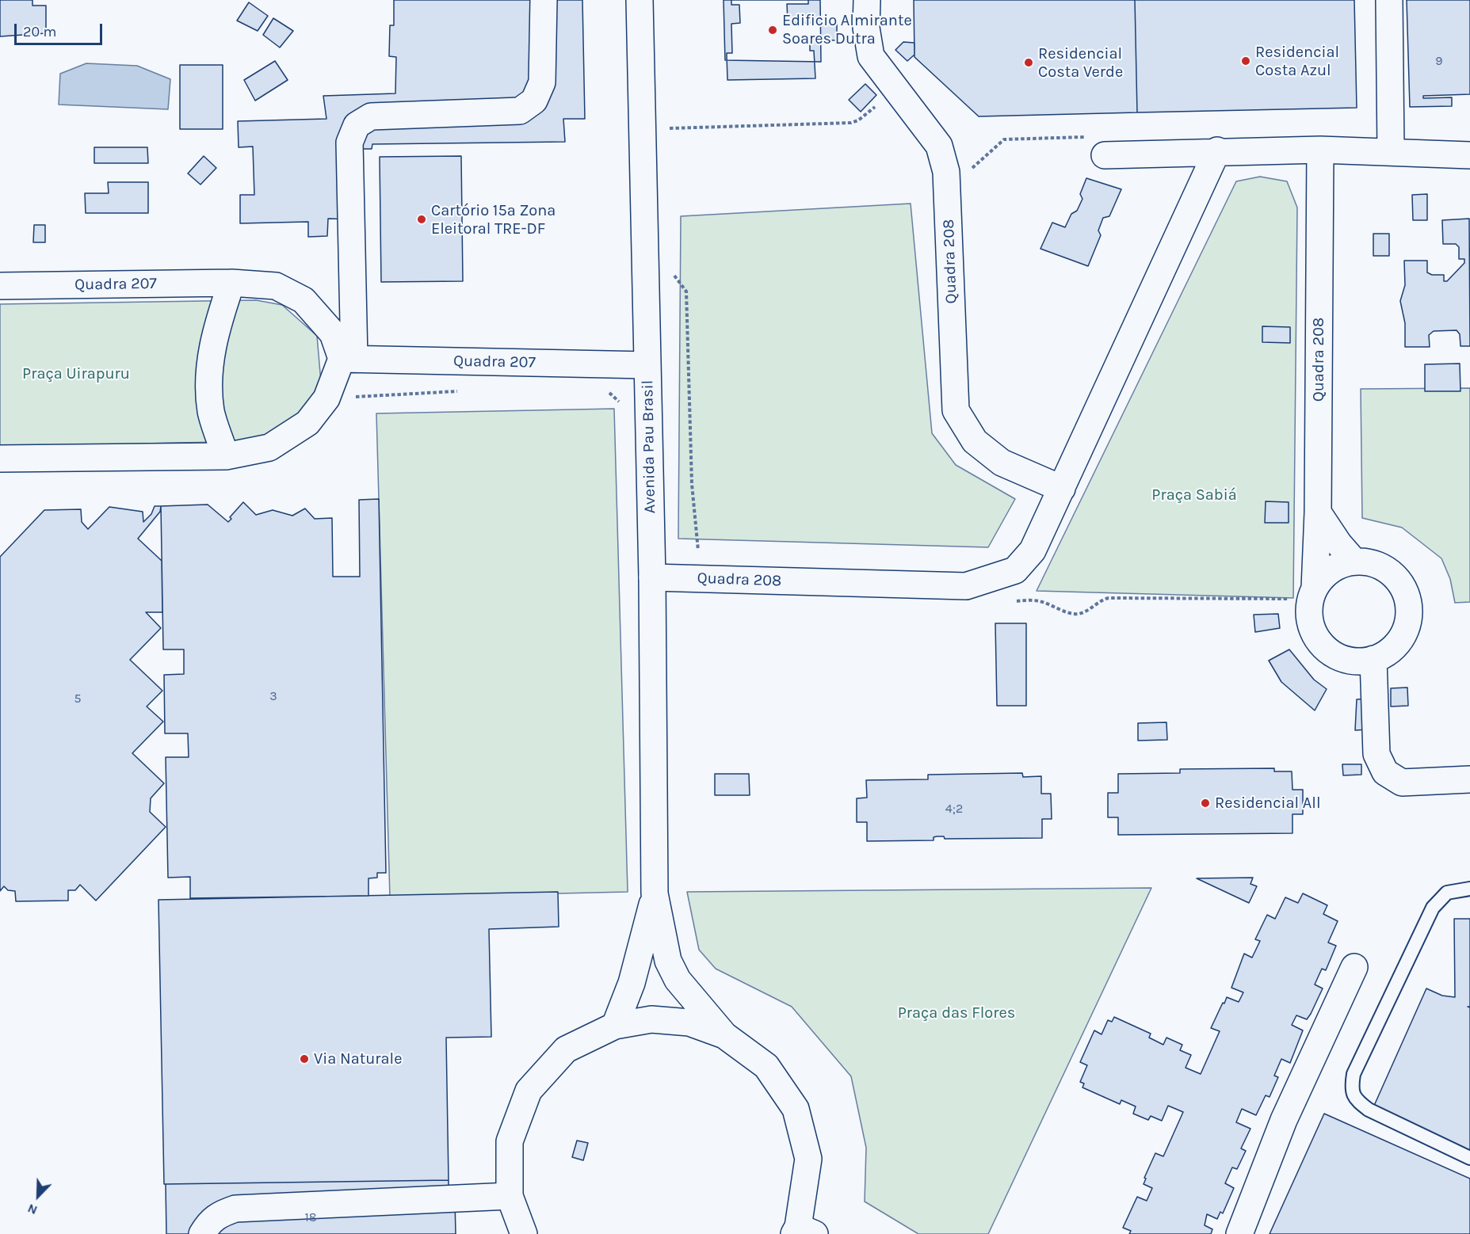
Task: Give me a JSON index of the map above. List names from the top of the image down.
{
  "streets": {
    "street": ["Quadra 208", "Quadra 207", "Avenida Pau Brasil"]
  },
  "crossings": [
    ["Quadra 208", "Avenida Pau Brasil"],
    ["Quadra 207", "Avenida Pau Brasil"]
  ],
  "parks": ["Praça Uirapuru", "Praça Sabiá", "Praça das Flores"],
  "places": [
    "Edificio Almirante Soares Dutra",
    "Residencial Costa Azul",
    "Residencial Costa Verde",
    "Cartório 15ª Zona Eleitoral TRE-DF",
    "Residencial All",
    "Via Naturale"
  ],
  "house_numbers": [
    "9",
    "3",
    "5",
    "4;2",
    "18"
  ],
  "scale_bar": "20 m",
  "north": "bottom left"
}
